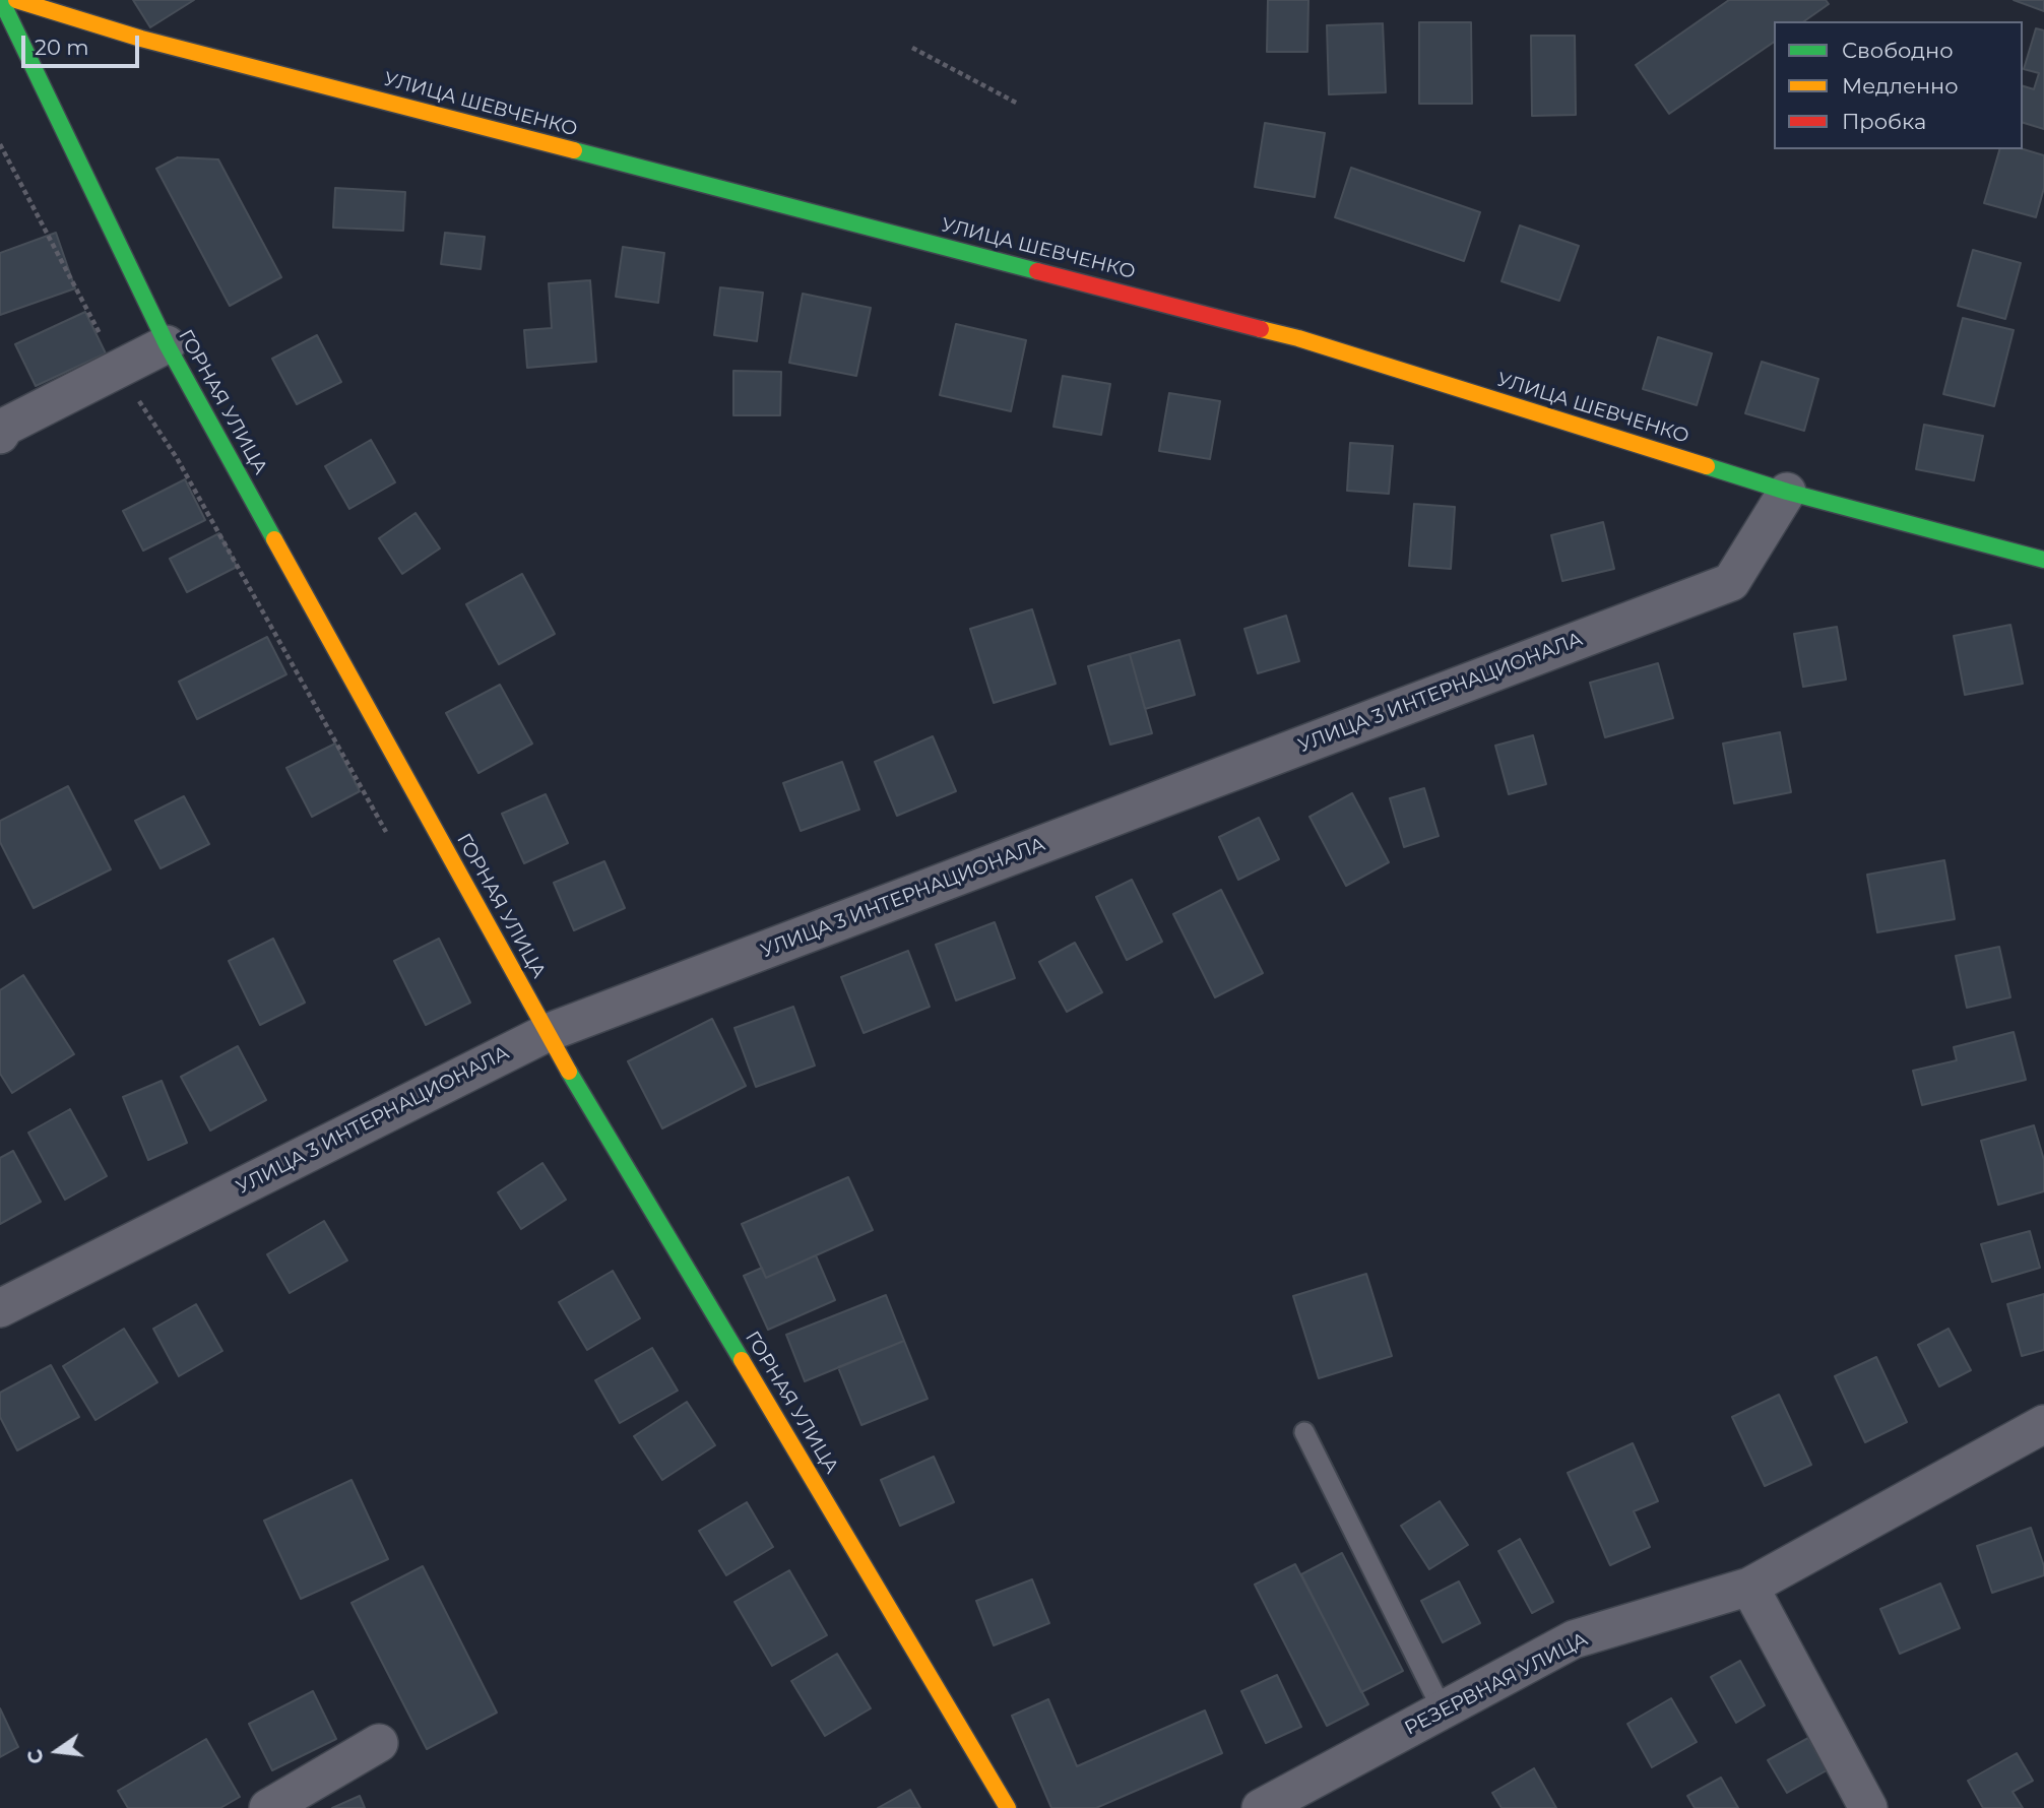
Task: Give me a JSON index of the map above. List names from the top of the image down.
{
  "streets": {
    "main road": ["УЛИЦА ШЕВЧЕНКО", "ГОРНАЯ УЛИЦА"],
    "street": ["УЛИЦА 3 ИНТЕРНАЦИОНАЛА", "РЕЗЕРВНАЯ УЛИЦА"]
  },
  "crossings": [
    ["УЛИЦА ШЕВЧЕНКО", "УЛИЦА 3 ИНТЕРНАЦИОНАЛА"],
    ["ГОРНАЯ УЛИЦА", "УЛИЦА 3 ИНТЕРНАЦИОНАЛА"]
  ],
  "legend": ["Свободно", "Медленно", "Пробка"],
  "scale_bar": "20 m",
  "north": "left"
}
